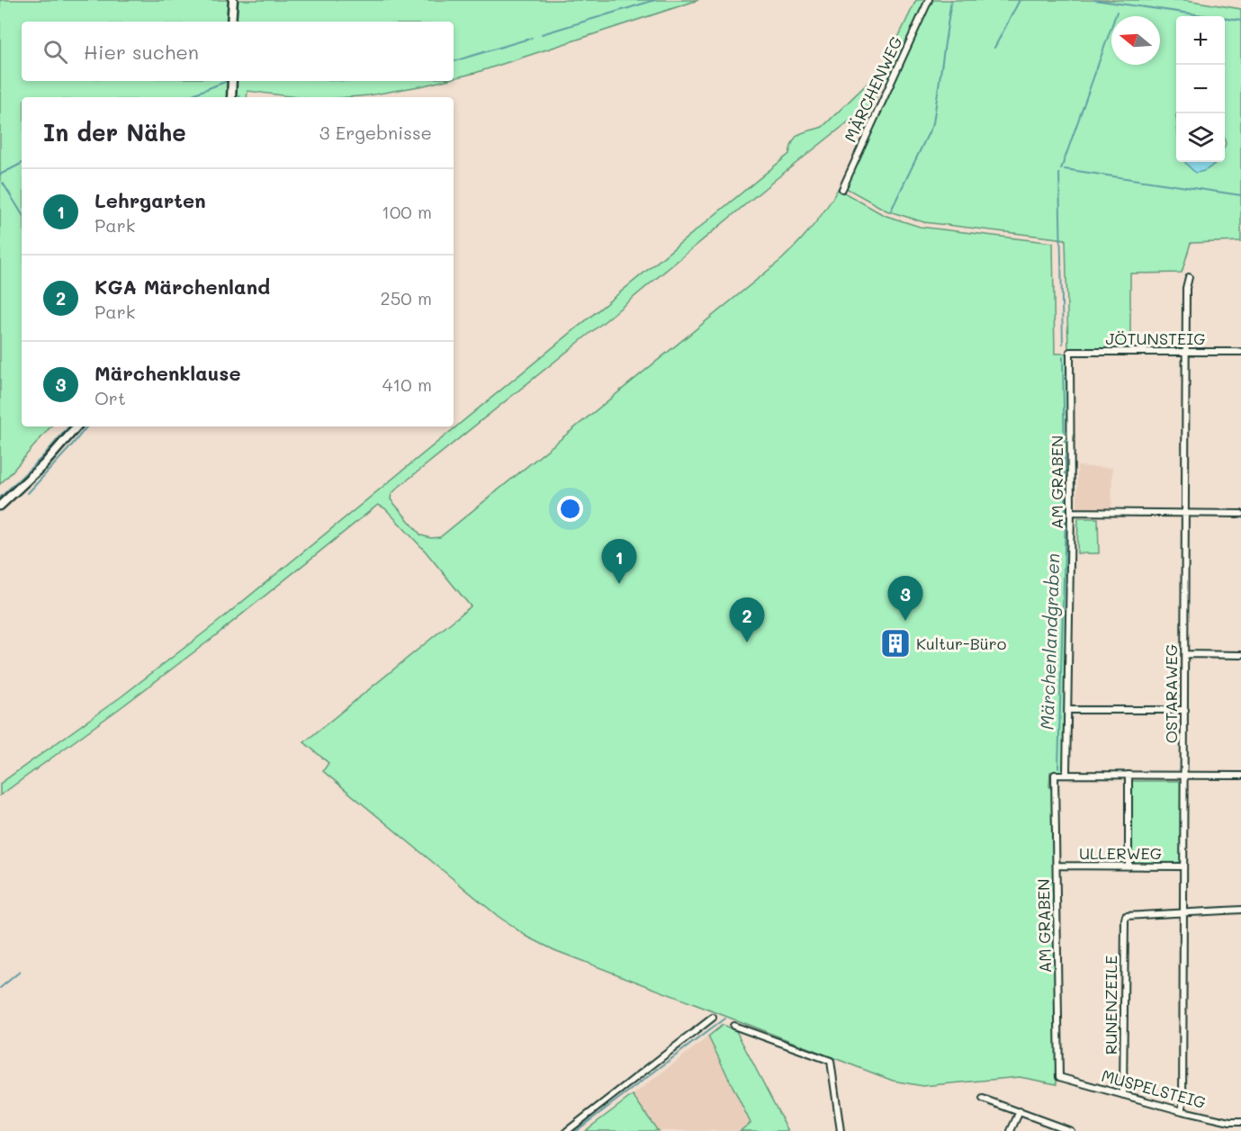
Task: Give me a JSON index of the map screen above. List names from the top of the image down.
{
  "streets": {
    "street": [
      "MÄRCHENWEG",
      "JÖTUNSTEIG",
      "AM GRABEN",
      "OSTARAWEG",
      "ULLERWEG",
      "RUNENZEILE",
      "MUSPELSTEIG"
    ]
  },
  "crossings": [
    ["JÖTUNSTEIG", "AM GRABEN"],
    ["JÖTUNSTEIG", "OSTARAWEG"],
    ["AM GRABEN", "ULLERWEG"],
    ["AM GRABEN", "MUSPELSTEIG"],
    ["OSTARAWEG", "ULLERWEG"],
    ["OSTARAWEG", "RUNENZEILE"],
    ["OSTARAWEG", "MUSPELSTEIG"],
    ["RUNENZEILE", "MUSPELSTEIG"]
  ],
  "water": ["Märchenlandgraben"],
  "places": {
    "building": ["Kultur-Büro"]
  },
  "north": "left",
  "page": {
    "map_buttons": ["+", "−"],
    "search": "Hier suchen",
    "heading": ["In der Nähe", "3 Ergebnisse"],
    "list": [
      {
        "mark": "1",
        "name": "Lehrgarten",
        "note": "Park",
        "value": "100 m"
      },
      {
        "mark": "2",
        "name": "KGA Märchenland",
        "note": "Park",
        "value": "250 m"
      },
      {
        "mark": "3",
        "name": "Märchenklause",
        "note": "Ort",
        "value": "410 m"
      }
    ],
    "pins": ["1", "3", "2"]
  }
}
